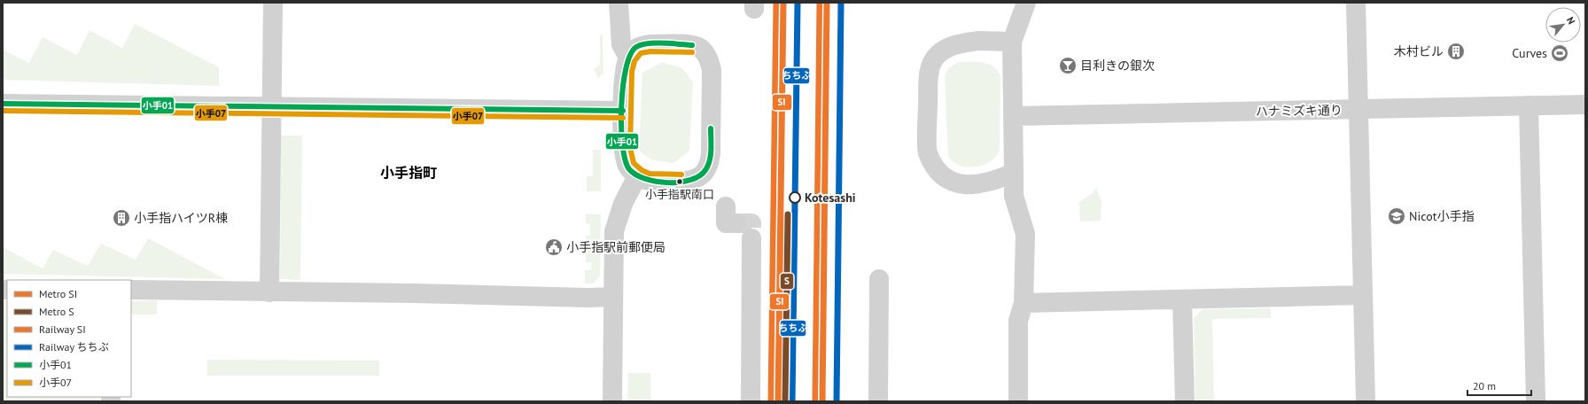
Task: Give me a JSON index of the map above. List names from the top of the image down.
{
  "streets": {
    "street": ["ハナミズキ通り"]
  },
  "districts": ["小手指町"],
  "places": {
    "building": ["木村ビル", "小手指ハイツR棟"],
    "sports": ["Curves"],
    "bar": ["目利きの銀次"],
    "other": ["小手指駅南口", "Kotesashi"],
    "school or university": ["Nicot小手指"],
    "public building": ["小手指駅前郵便局"]
  },
  "lines": [
    "metro line SI",
    "rail line SI",
    "rail line ちちぶ",
    "transit line 小手01",
    "transit line 小手07",
    "metro line S"
  ],
  "legend": [
    "Metro SI",
    "Metro S",
    "Railway SI",
    "Railway ちちぶ",
    "小手01",
    "小手07"
  ],
  "scale_bar": "20 m",
  "north": "top right"
}
